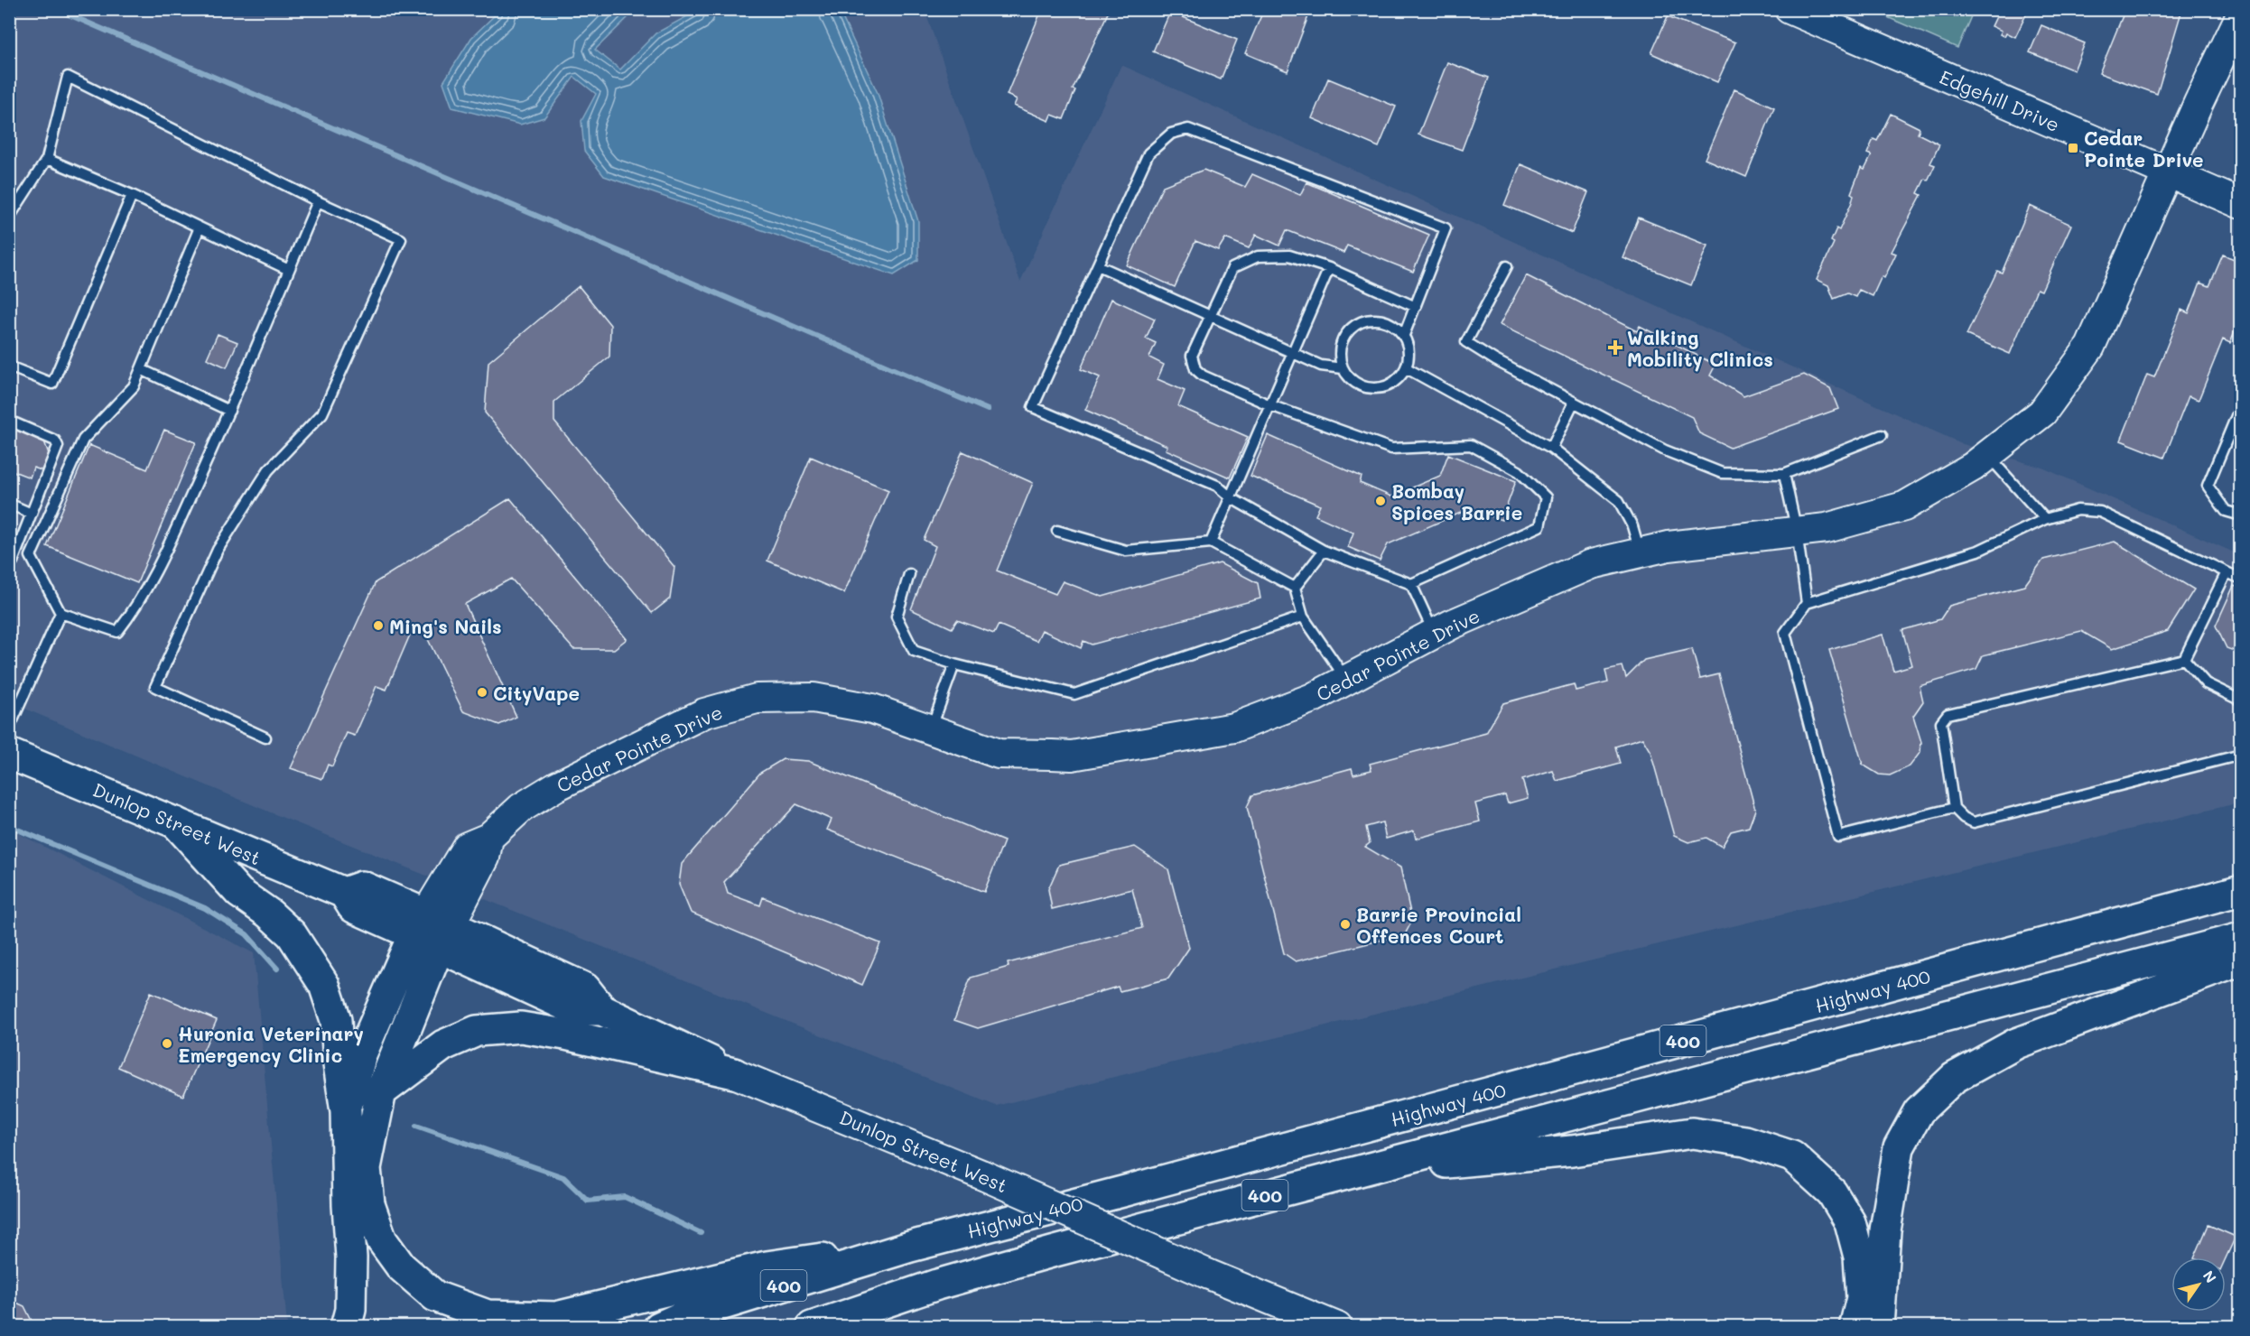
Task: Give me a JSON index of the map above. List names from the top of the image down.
{
  "streets": {
    "main road": ["Dunlop Street West", "Highway 400", "400"],
    "street": ["Edgehill Drive", "Cedar Pointe Drive"]
  },
  "crossings": [
    ["Edgehill Drive", "Cedar Pointe Drive"],
    ["Cedar Pointe Drive", "Dunlop Street West"]
  ],
  "places": {
    "transit": ["Cedar Pointe Drive"],
    "health": ["Walking Mobility Clinics"],
    "other": [
      "Bombay Spices Barrie",
      "Ming's Nails",
      "CityVape",
      "Barrie Provincial Offences Court",
      "Huronia Veterinary Emergency Clinic"
    ]
  },
  "north": "top right"
}
